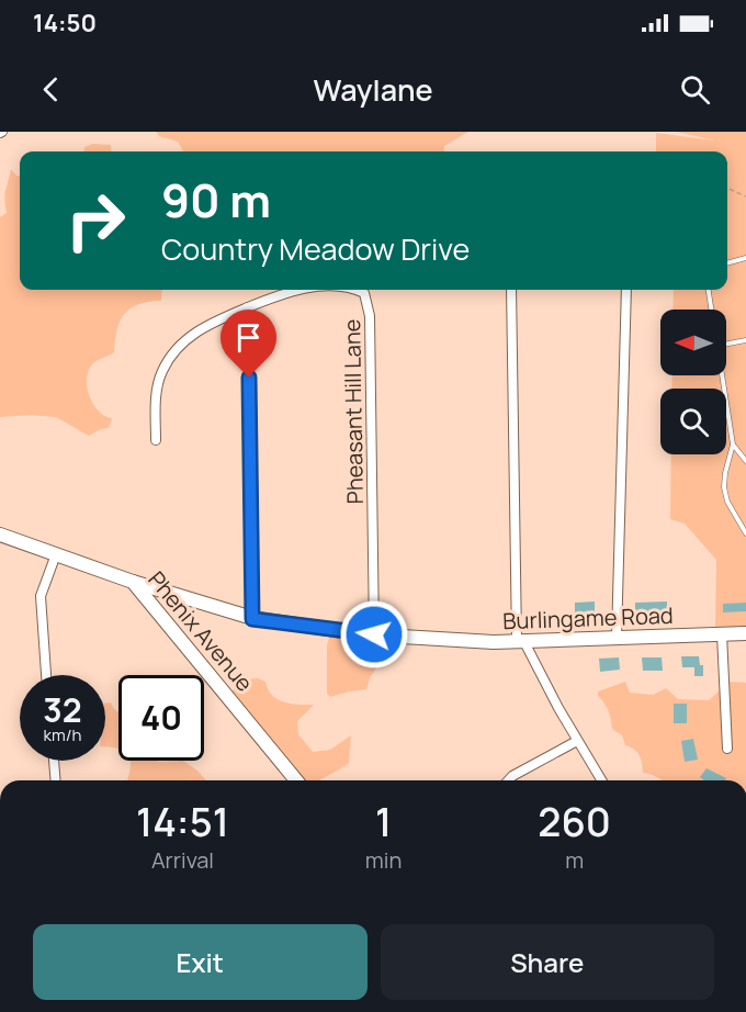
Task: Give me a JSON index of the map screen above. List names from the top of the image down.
{
  "streets": {
    "street": ["Pheasant Hill Lane", "Burlingame Road", "Phenix Avenue"]
  },
  "crossings": [
    ["Pheasant Hill Lane", "Burlingame Road"],
    ["Burlingame Road", "Phenix Avenue"]
  ],
  "north": "left",
  "page": {
    "status": "14:50",
    "header": "Waylane",
    "turn": ["90 m", "Country Meadow Drive"],
    "speed": "32 km/h",
    "limit": "40",
    "eta": [
      "14:51",
      "Arrival",
      "1",
      "min",
      "260",
      "m"
    ],
    "buttons": ["Exit", "Share"]
  }
}
